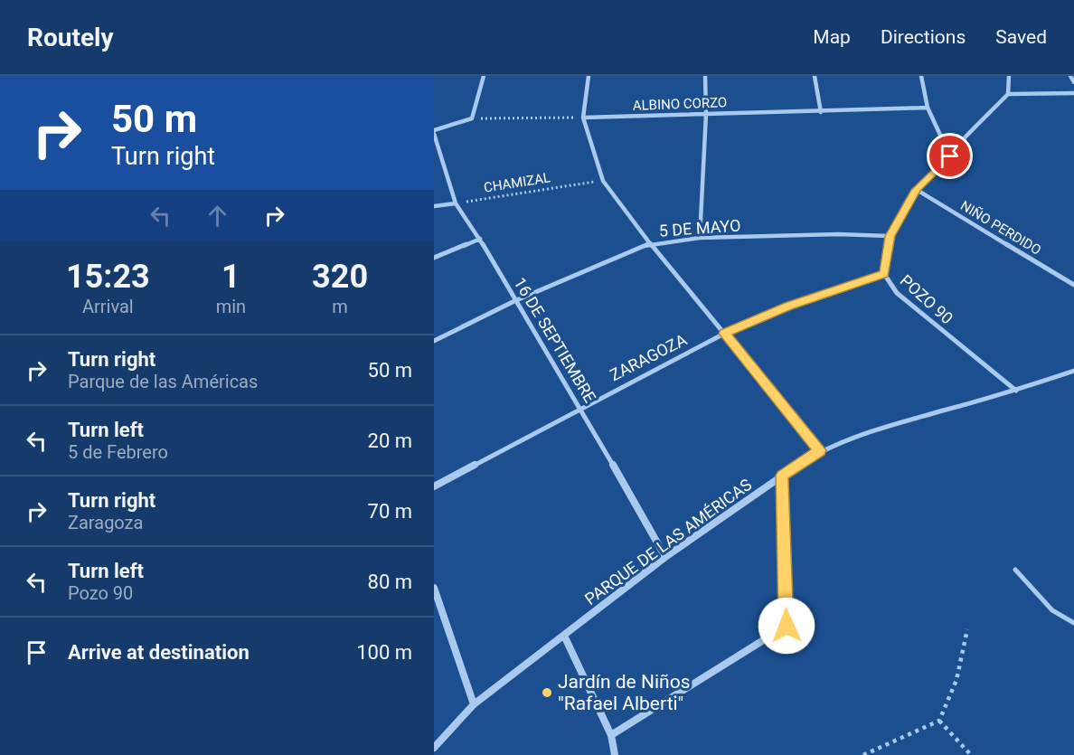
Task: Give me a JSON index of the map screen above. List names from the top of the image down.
{
  "streets": {
    "street": [
      "ALBINO CORZO",
      "5 DE MAYO",
      "NIÑO PERDIDO",
      "POZO 90",
      "16 DE SEPTIEMBRE",
      "ZARAGOZA",
      "PARQUE DE LAS AMÉRICAS"
    ],
    "path": ["CHAMIZAL"]
  },
  "crossings": [
    ["CHAMIZAL", "16 DE SEPTIEMBRE"],
    ["5 DE MAYO", "POZO 90"],
    ["5 DE MAYO", "16 DE SEPTIEMBRE"],
    ["NIÑO PERDIDO", "POZO 90"],
    ["POZO 90", "ZARAGOZA"],
    ["POZO 90", "PARQUE DE LAS AMÉRICAS"],
    ["16 DE SEPTIEMBRE", "ZARAGOZA"],
    ["16 DE SEPTIEMBRE", "PARQUE DE LAS AMÉRICAS"]
  ],
  "places": ["Jardín de Niños \"Rafael Alberti\""],
  "page": {
    "header": "Routely",
    "nav": ["Map", "Directions", "Saved"],
    "turn": ["50 m", "Turn right"],
    "eta": [
      "15:23",
      "Arrival",
      "1",
      "min",
      "320",
      "m"
    ],
    "list": [
      {
        "name": "Turn right",
        "note": "Parque de las Américas",
        "value": "50 m"
      },
      {
        "name": "Turn left",
        "note": "5 de Febrero",
        "value": "20 m"
      },
      {
        "name": "Turn right",
        "note": "Zaragoza",
        "value": "70 m"
      },
      {
        "name": "Turn left",
        "note": "Pozo 90",
        "value": "80 m"
      },
      {
        "name": "Arrive at destination",
        "value": "100 m"
      }
    ]
  }
}
